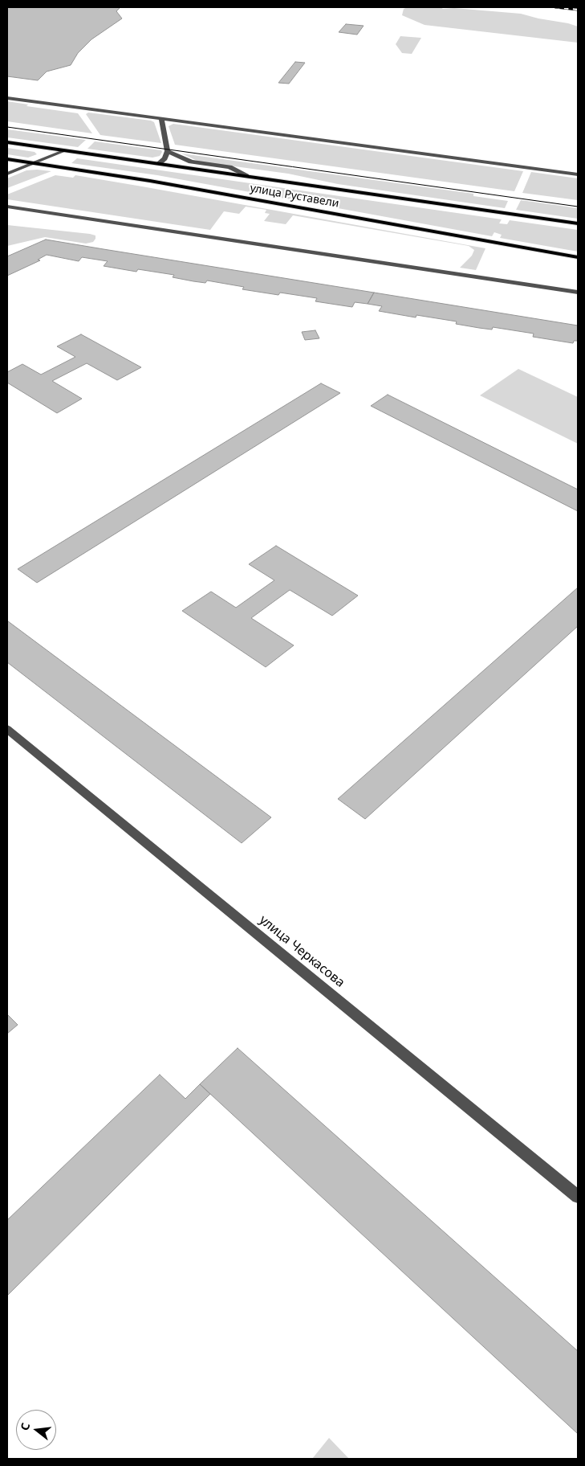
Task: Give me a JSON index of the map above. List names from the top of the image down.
{
  "streets": {
    "main road": ["улица Руставели"],
    "street": ["улица Черкасова"]
  },
  "north": "left"
}
